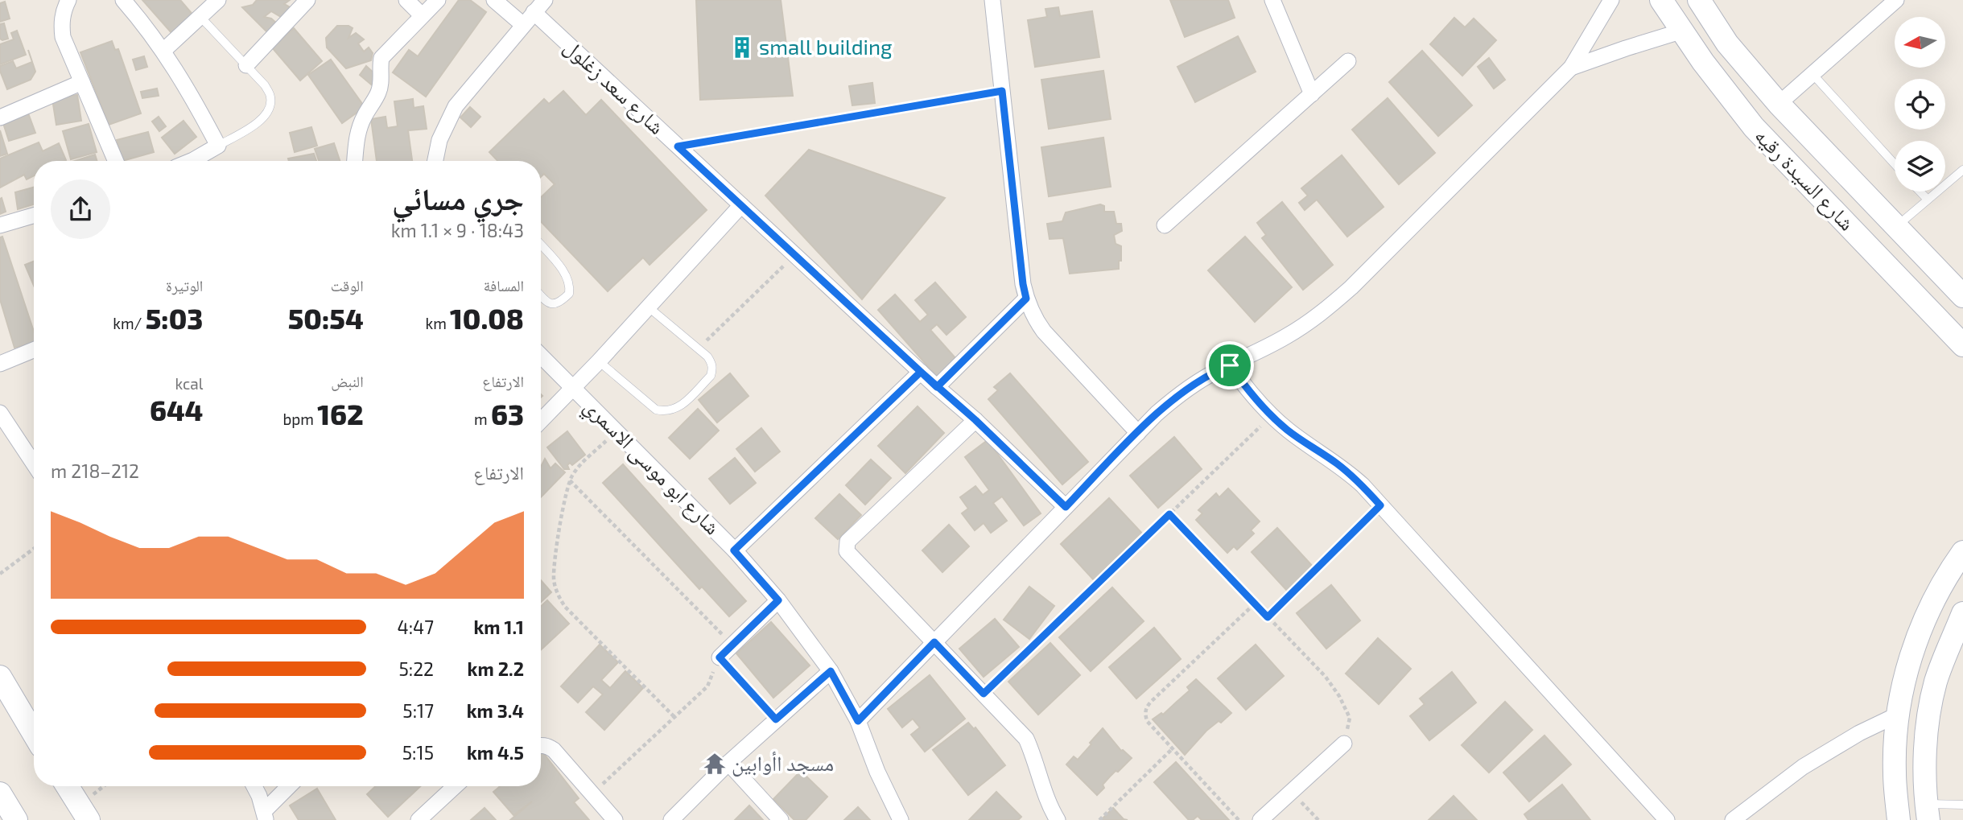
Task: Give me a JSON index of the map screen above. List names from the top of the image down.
{
  "streets": {
    "street": ["شارع سعد زغلول", "شارع السيدة رقيه", "شارع ابو موسى الاسمري"]
  },
  "places": {
    "building": ["small building"],
    "temple": ["مسجد اأوابين"]
  },
  "north": "left",
  "page": {
    "heading": ["جري مسائي", "18:43 · 9 × 1.1 km"],
    "stats": [
      ["المسافة", "10.08 km"],
      ["الوقت", "50:54"],
      ["الوتيرة", "5:03 /km"],
      ["الارتفاع", "63 m"],
      ["النبض", "162 bpm"],
      ["kcal", "644"]
    ],
    "chart": ["الارتفاع", "212–218 m"],
    "list": [
      {
        "name": "1.1 km",
        "note": "4:47"
      },
      {
        "name": "2.2 km",
        "note": "5:22"
      },
      {
        "name": "3.4 km",
        "note": "5:17"
      },
      {
        "name": "4.5 km",
        "note": "5:15"
      }
    ]
  }
}
